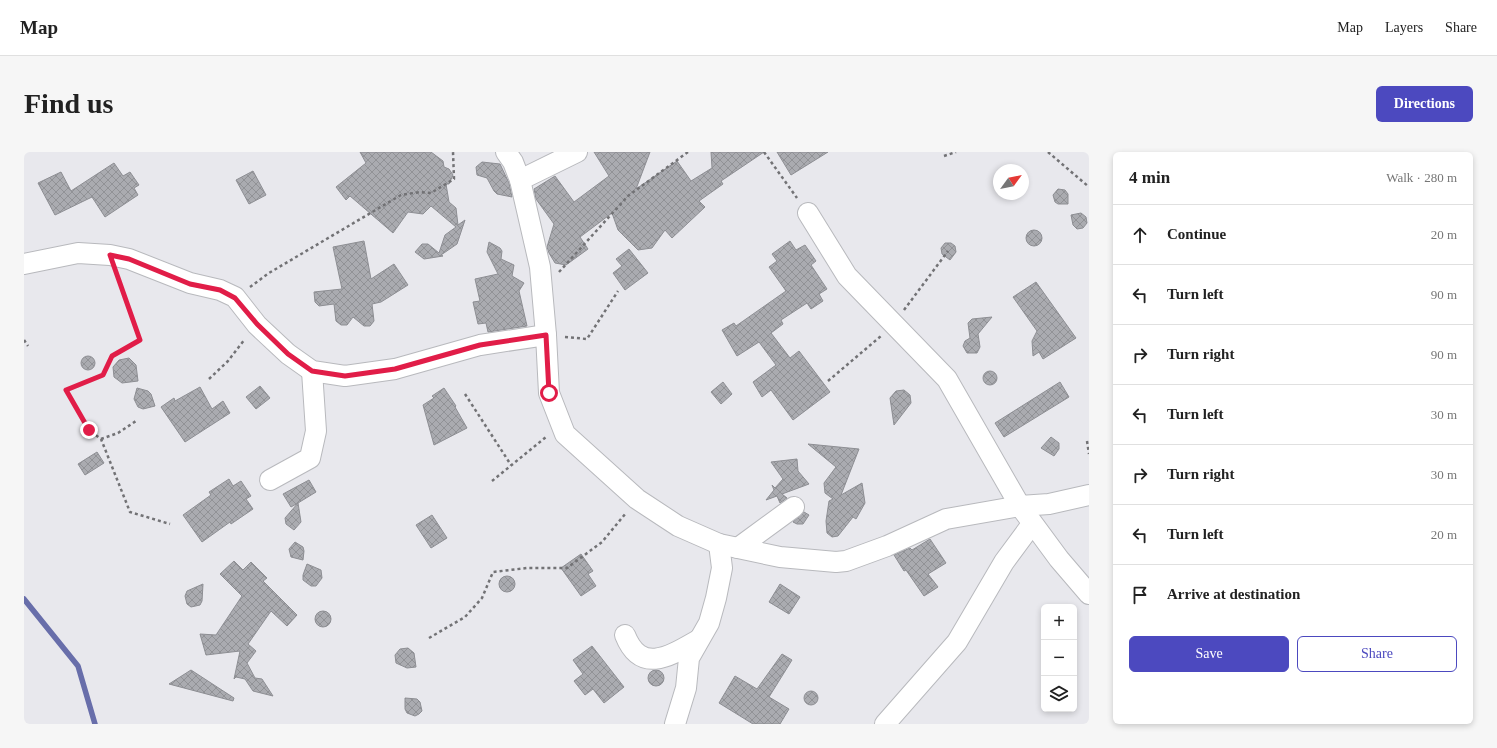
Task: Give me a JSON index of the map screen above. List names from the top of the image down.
{
  "north": "top right",
  "page": {
    "header": "Map",
    "nav": ["Map", "Layers", "Share"],
    "buttons": [
      "Directions",
      ["Save", "Share"]
    ],
    "title": "Find us",
    "heading": ["4 min", "Walk · 280 m"],
    "list": [
      ["Continue", "20 m"],
      ["Turn left", "90 m"],
      ["Turn right", "90 m"],
      ["Turn left", "30 m"],
      ["Turn right", "30 m"],
      ["Turn left", "20 m"],
      "Arrive at destination"
    ],
    "map_buttons": ["+", "−"]
  }
}
